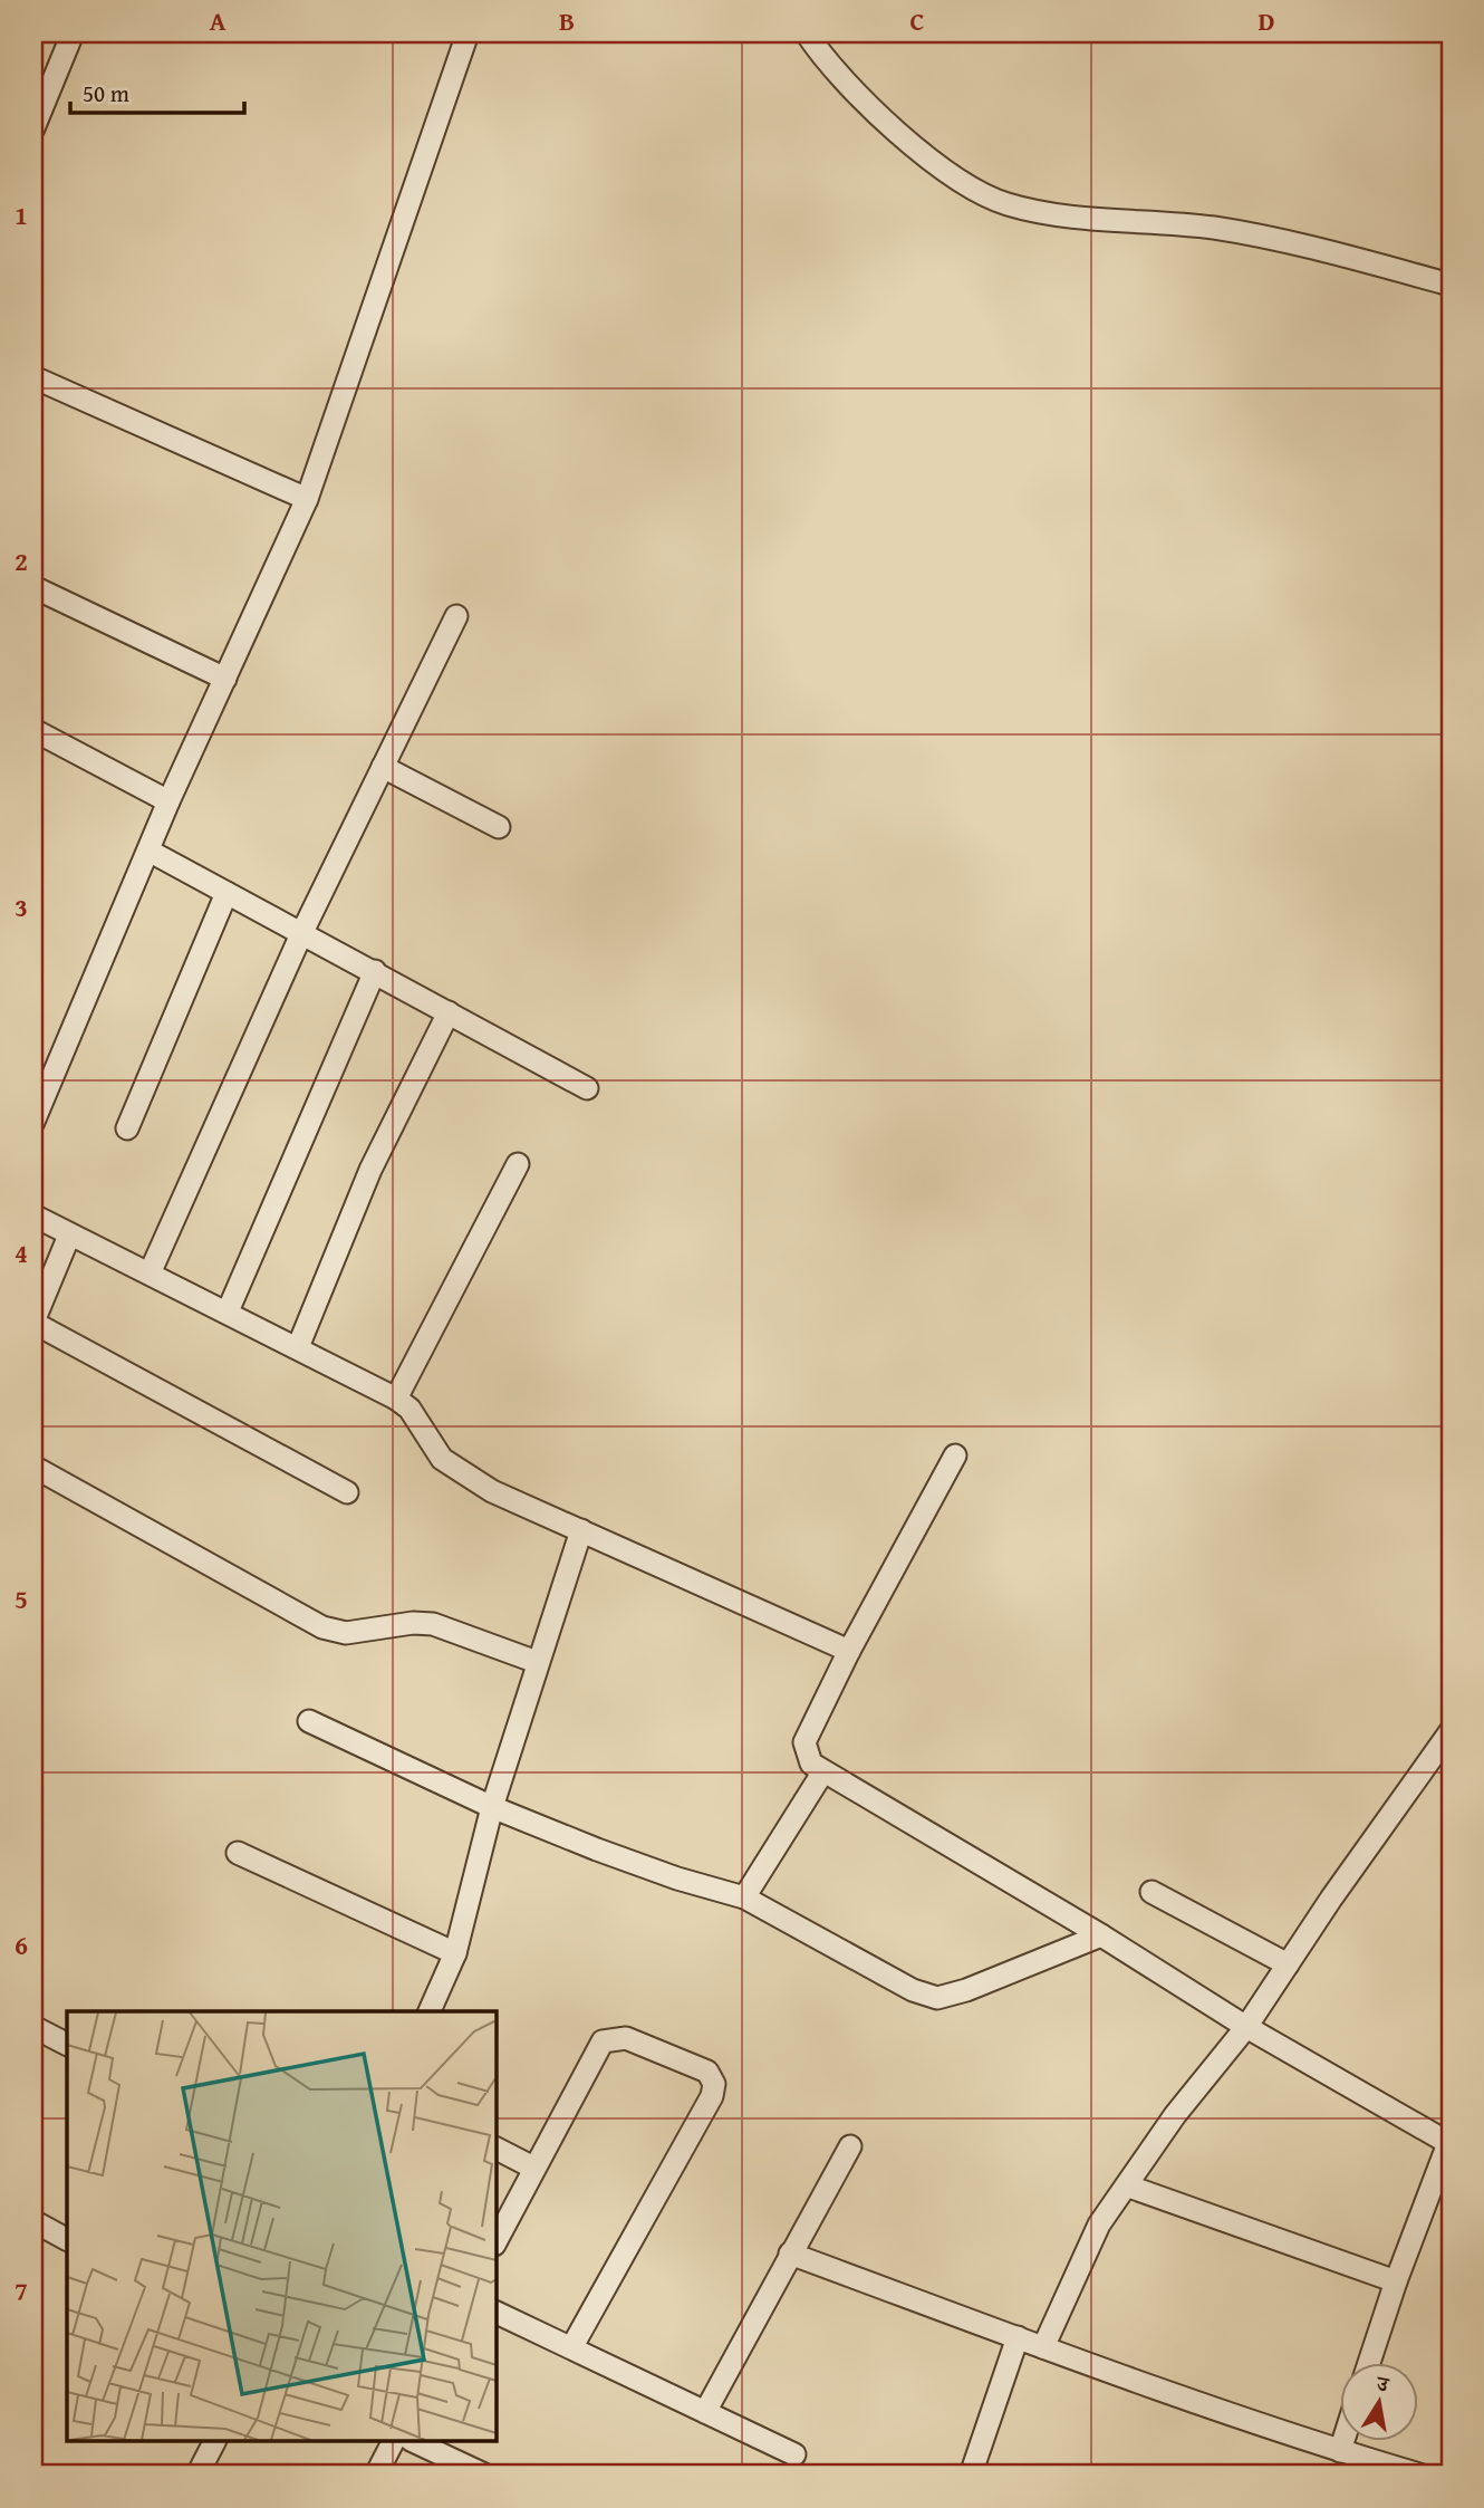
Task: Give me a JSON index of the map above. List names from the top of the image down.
{
  "scale_bar": "50 m",
  "north": "top",
  "grid": {
    "columns": [
      "A",
      "B",
      "C",
      "D"
    ],
    "rows": [
      "1",
      "2",
      "3",
      "4",
      "5",
      "6",
      "7"
    ]
  }
}
